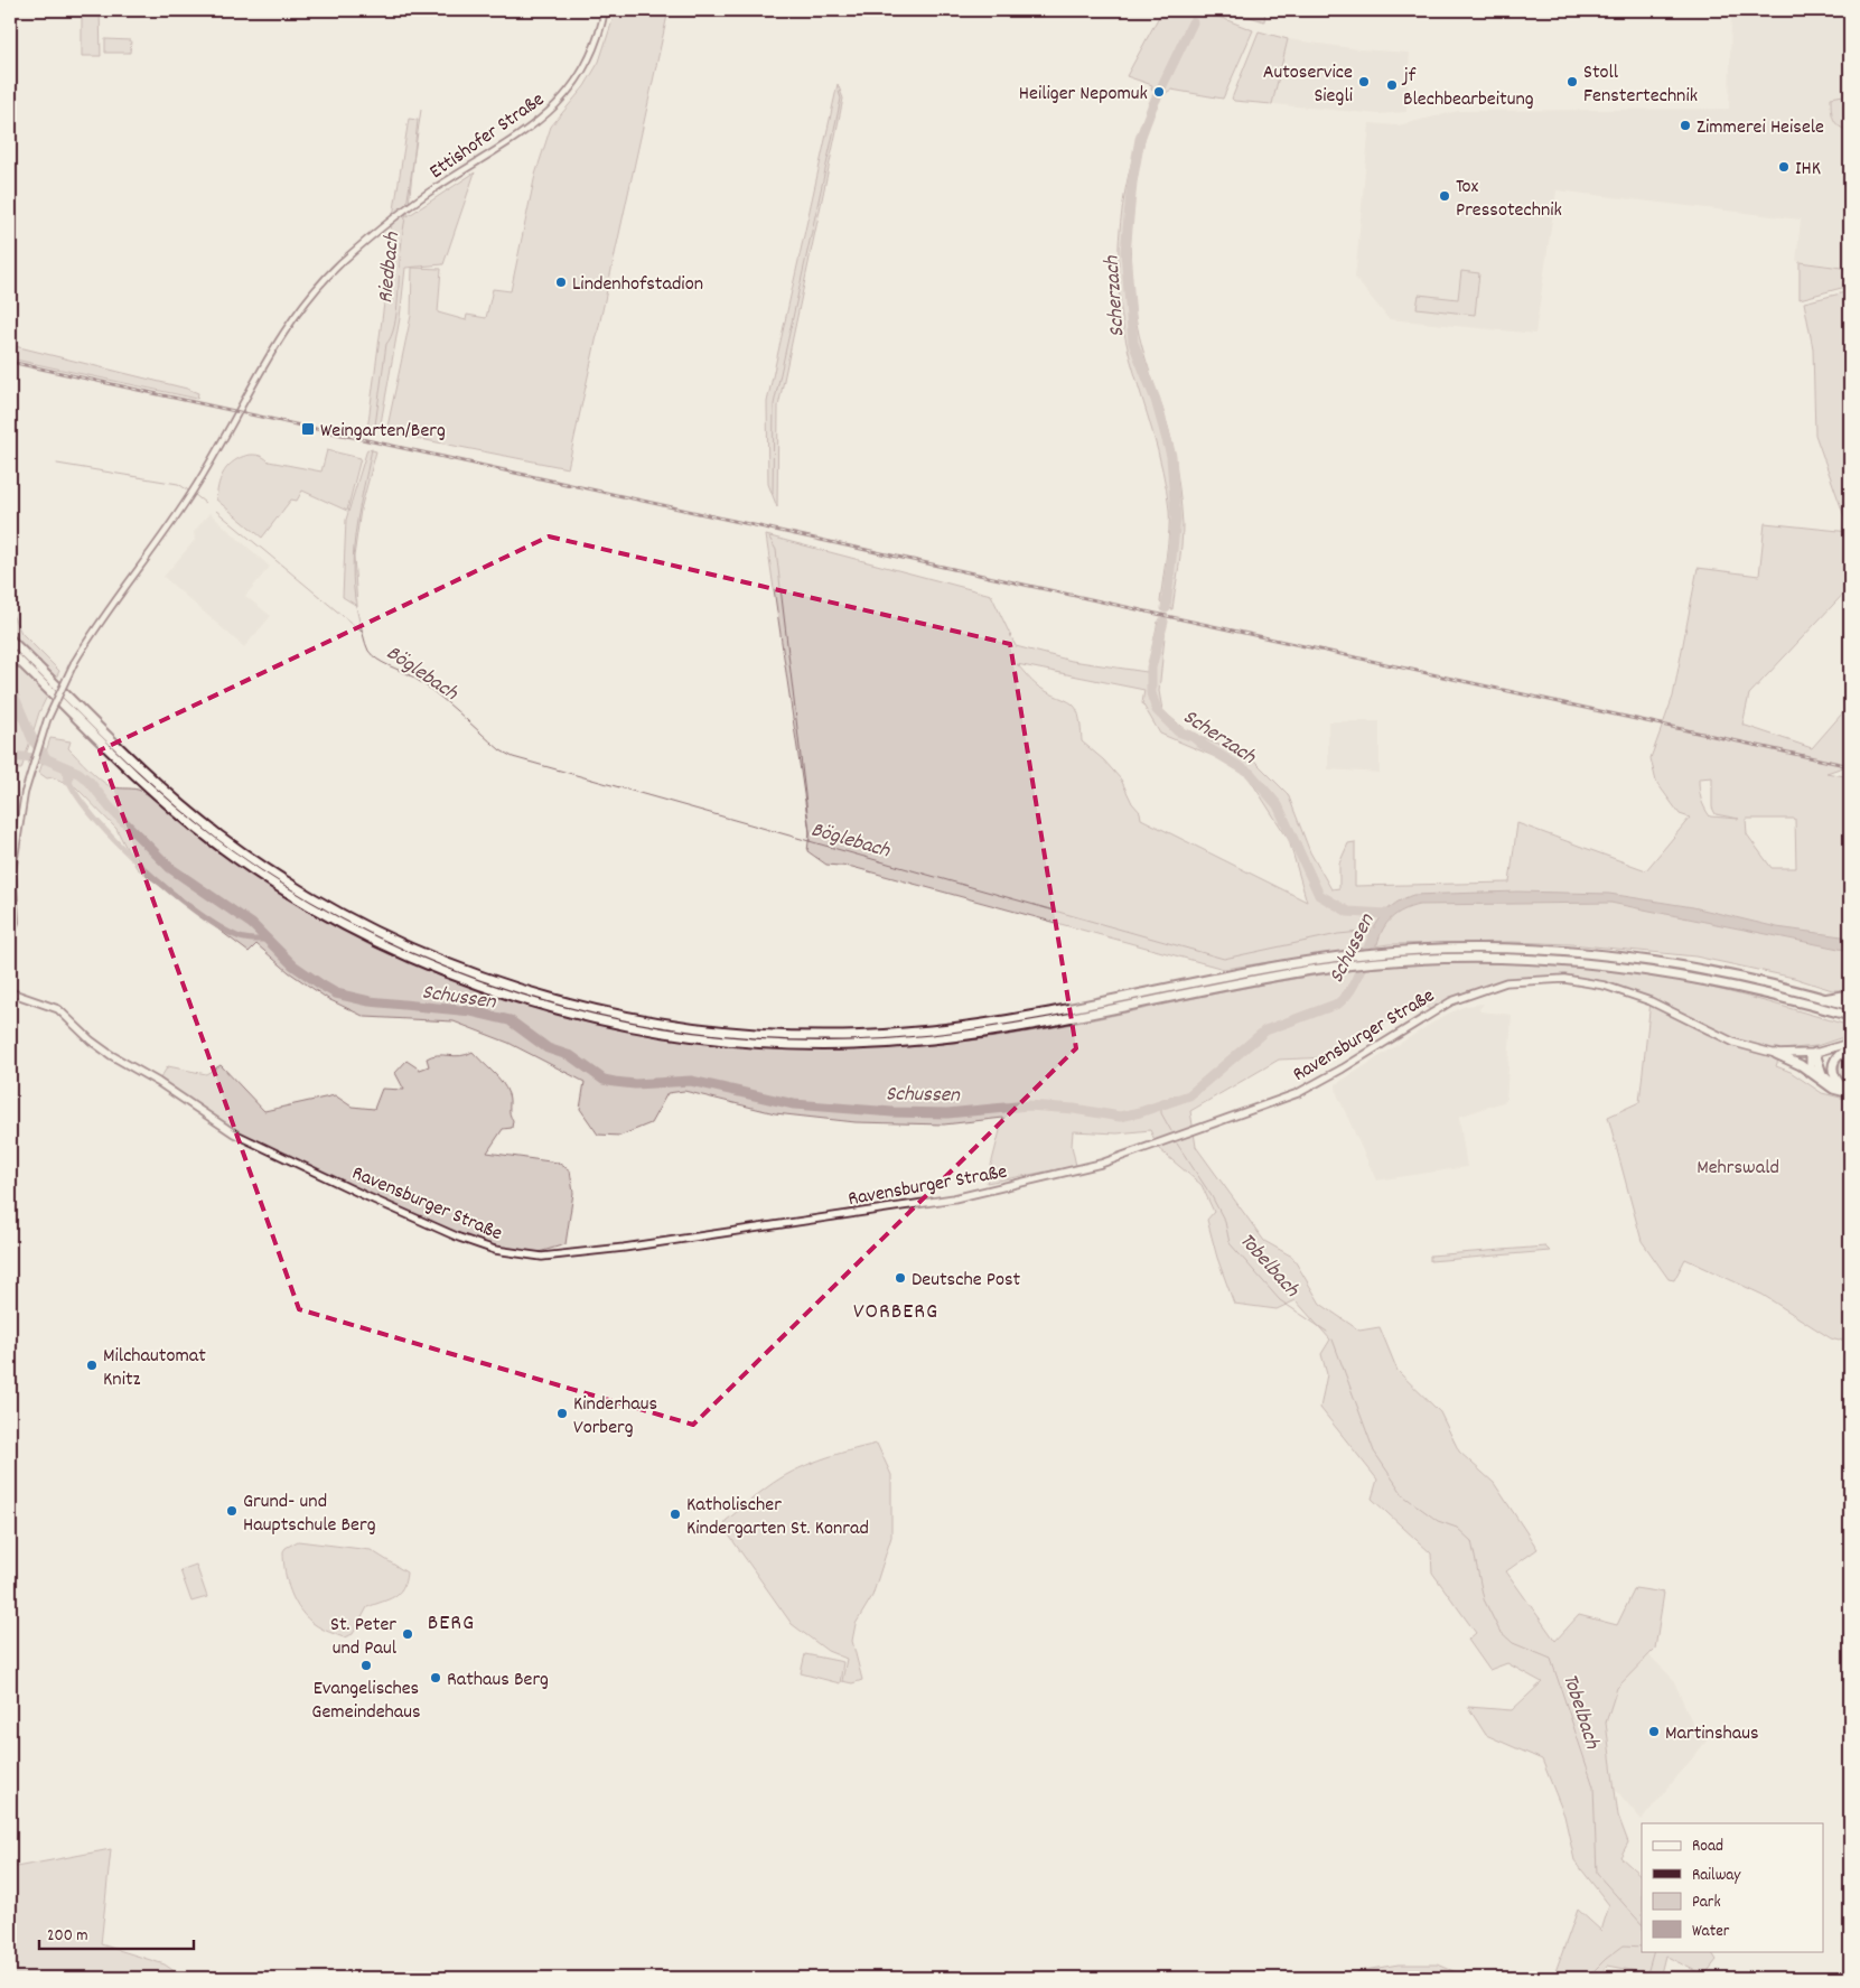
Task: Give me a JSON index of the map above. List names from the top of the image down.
{
  "streets": {
    "main road": ["Ravensburger Straße"],
    "street": ["Ettishofer Straße"]
  },
  "districts": ["VORBERG", "BERG"],
  "water": [
    "Riedbach",
    "Scherzach",
    "Böglebach",
    "Schussen",
    "Tobelbach"
  ],
  "parks": ["Mehrswald"],
  "places": {
    "other": [
      "Autoservice Siegli",
      "Stoll Fenstertechnik",
      "jf Blechbearbeitung",
      "Heiliger Nepomuk",
      "Zimmerei Heisele",
      "IHK",
      "Tox Pressotechnik",
      "Lindenhofstadion",
      "Deutsche Post",
      "Milchautomat Knitz",
      "Kinderhaus Vorberg",
      "Grund- und Hauptschule Berg",
      "Katholischer Kindergarten St. Konrad",
      "St. Peter und Paul",
      "Evangelisches Gemeindehaus",
      "Rathaus Berg",
      "Martinshaus"
    ],
    "transit": ["Weingarten/Berg"]
  },
  "legend": [
    "Road",
    "Railway",
    "Park",
    "Water"
  ],
  "scale_bar": "200 m"
}
